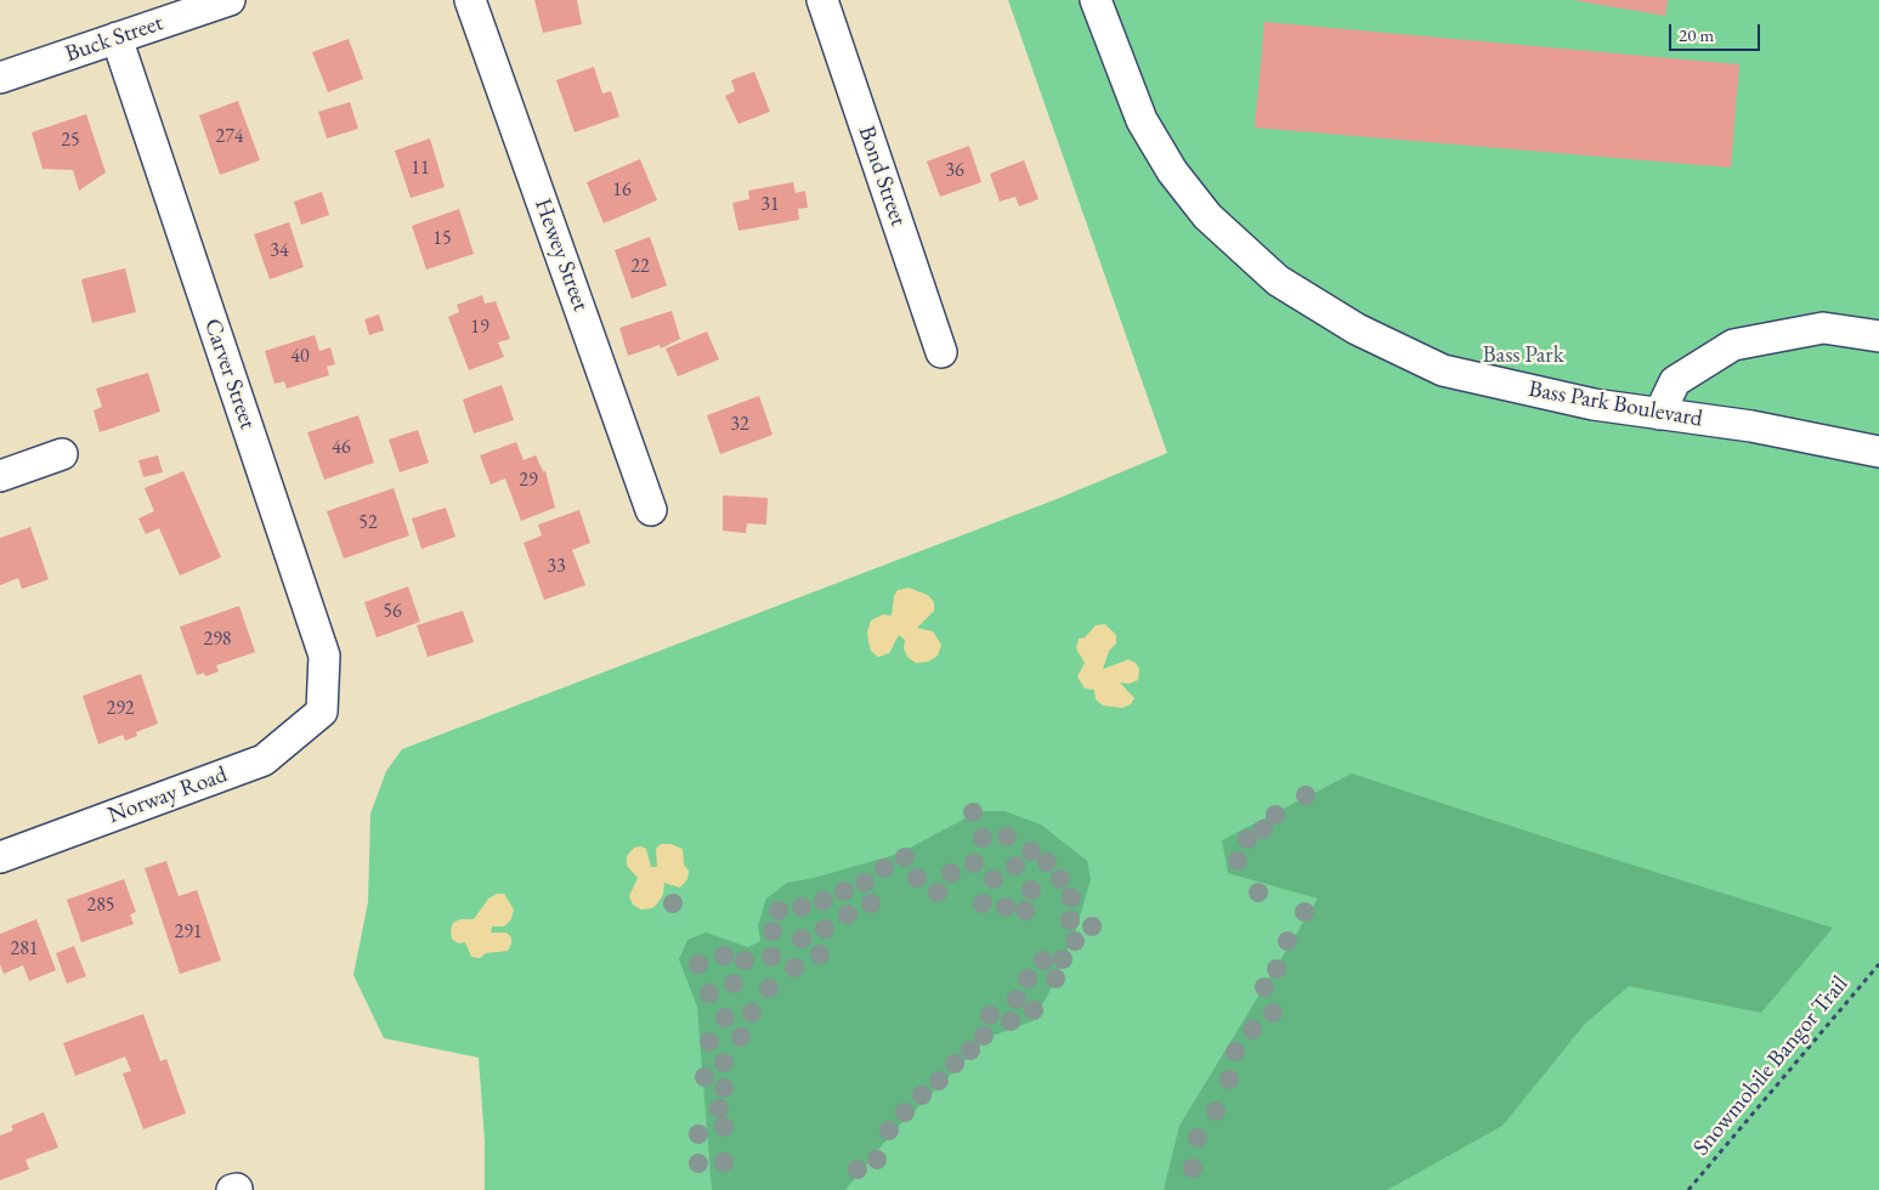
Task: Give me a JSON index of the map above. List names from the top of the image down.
{
  "streets": {
    "street": [
      "Buck Street",
      "Bond Street",
      "Hewey Street",
      "Carver Street",
      "Bass Park Boulevard",
      "Norway Road"
    ],
    "path": ["Snowmobile Bangor Trail"]
  },
  "crossings": [
    ["Buck Street", "Carver Street"],
    ["Carver Street", "Norway Road"]
  ],
  "parks": ["Bass Park"],
  "house_numbers": [
    "274",
    "25",
    "11",
    "36",
    "16",
    "31",
    "15",
    "34",
    "22",
    "19",
    "40",
    "32",
    "46",
    "29",
    "52",
    "33",
    "56",
    "298",
    "292",
    "285",
    "291",
    "281"
  ],
  "scale_bar": "20 m"
}
